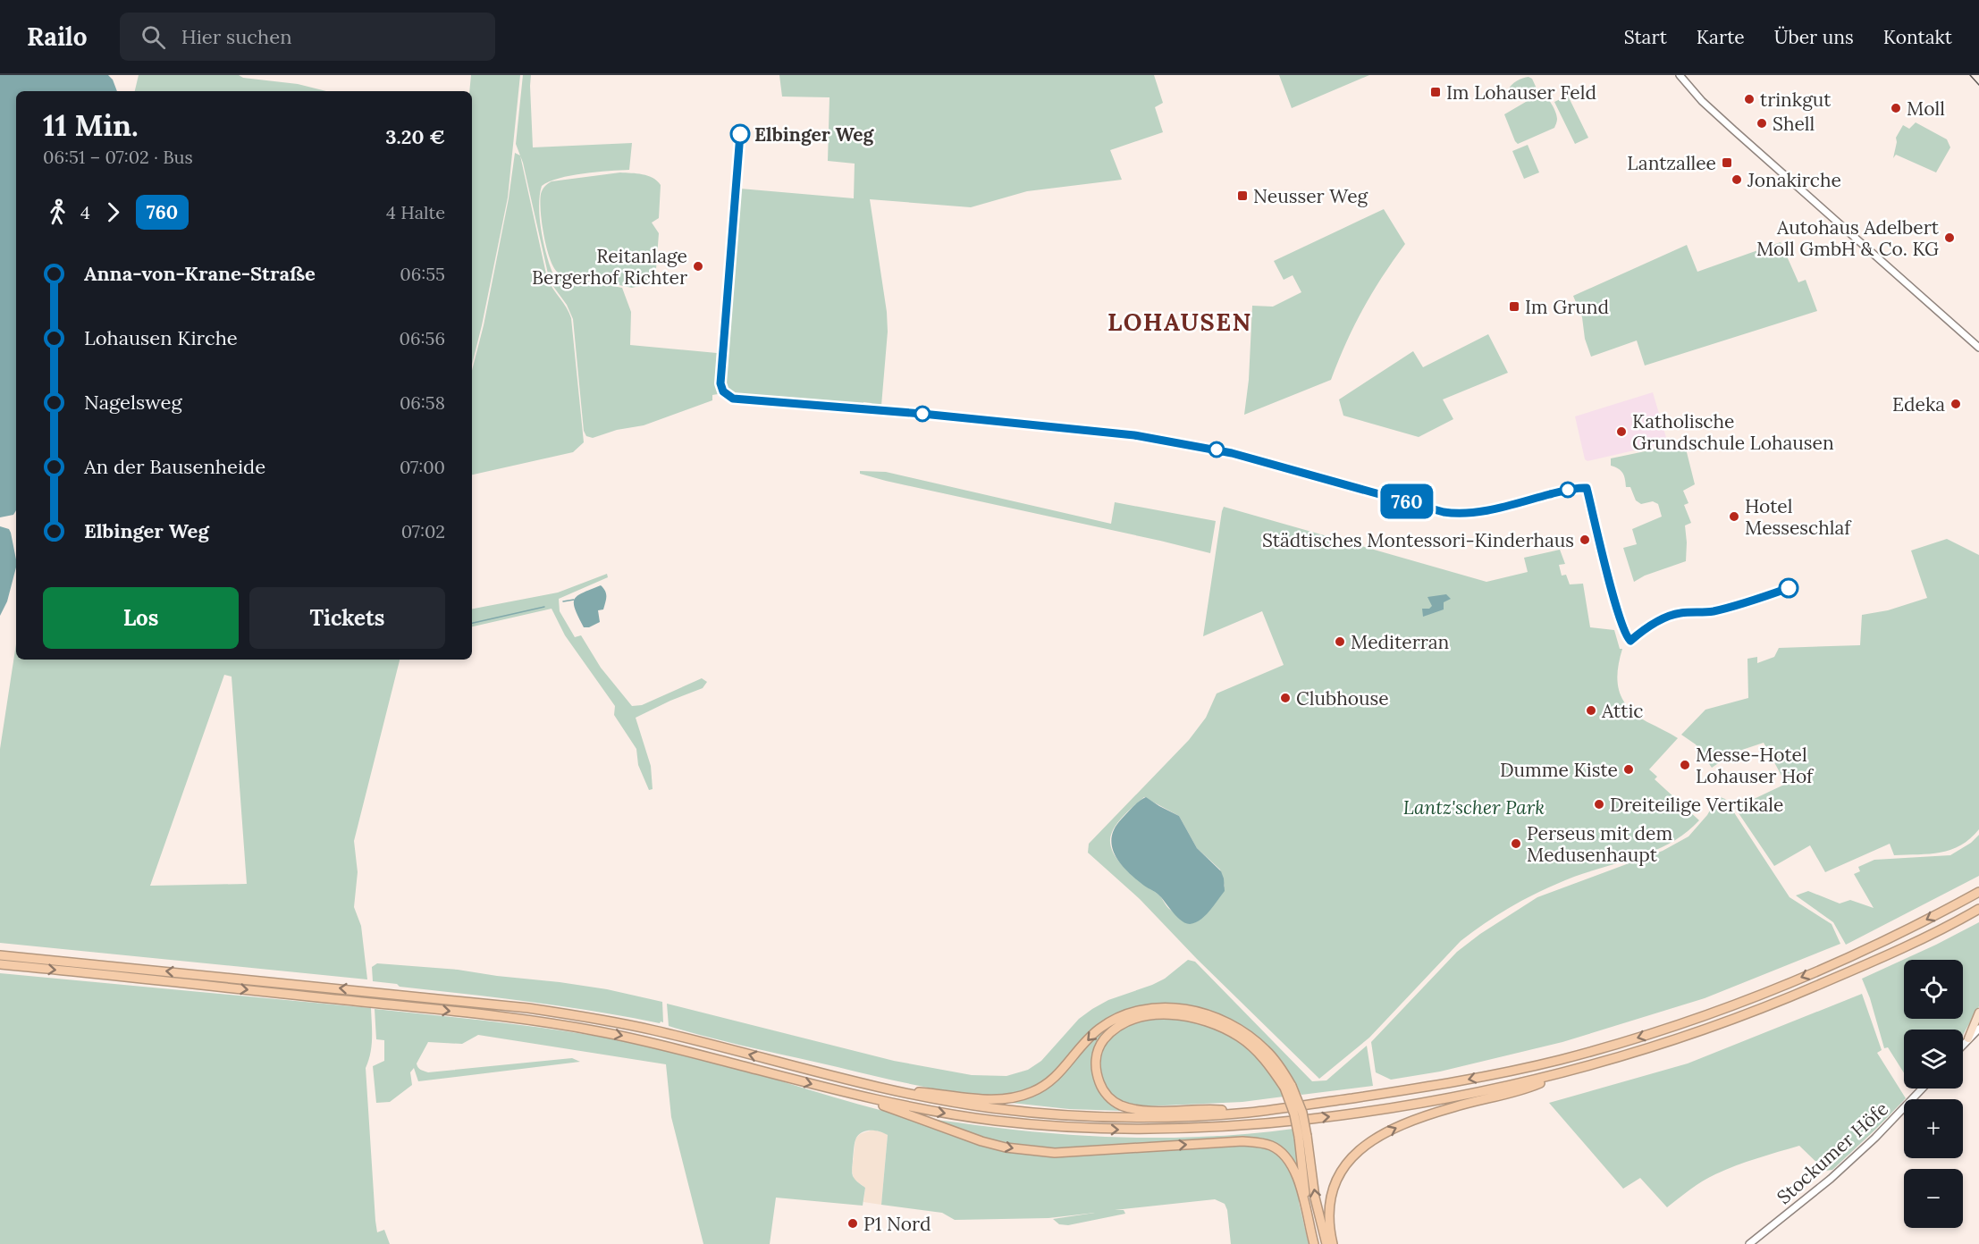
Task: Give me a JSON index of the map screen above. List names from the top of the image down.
{
  "streets": {
    "street": ["Stockumer Höfe"]
  },
  "districts": ["LOHAUSEN"],
  "parks": ["Lantz'scher Park"],
  "places": {
    "transit": [
      "Im Lohauser Feld",
      "Lantzallee",
      "Neusser Weg",
      "Im Grund"
    ],
    "other": [
      "trinkgut",
      "Moll",
      "Shell",
      "Elbinger Weg",
      "Jonakirche",
      "Autohaus Adelbert Moll GmbH & Co. KG",
      "Reitanlage Bergerhof Richter",
      "Edeka",
      "Katholische Grundschule Lohausen",
      "Hotel Messeschlaf",
      "Städtisches Montessori-Kinderhaus",
      "Mediterran",
      "Clubhouse",
      "Attic",
      "Messe-Hotel Lohauser Hof",
      "Dumme Kiste",
      "Dreiteilige Vertikale",
      "Perseus mit dem Medusenhaupt",
      "P1 Nord"
    ]
  },
  "lines": ["bus line 760"],
  "page": {
    "header": "Railo",
    "search": "Hier suchen",
    "nav": [
      "Start",
      "Karte",
      "Über uns",
      "Kontakt"
    ],
    "on_map": "760",
    "heading": ["11 Min.", "06:51 – 07:02 · Bus", "3.20 €"],
    "legs": ["4", "760", "4 Halte"],
    "list": [
      {
        "name": "Anna-von-Krane-Straße",
        "value": "06:55"
      },
      {
        "name": "Lohausen Kirche",
        "value": "06:56"
      },
      {
        "name": "Nagelsweg",
        "value": "06:58"
      },
      {
        "name": "An der Bausenheide",
        "value": "07:00"
      },
      {
        "name": "Elbinger Weg",
        "value": "07:02"
      }
    ],
    "buttons": ["Los", "Tickets"],
    "map_buttons": ["+", "−"]
  }
}
